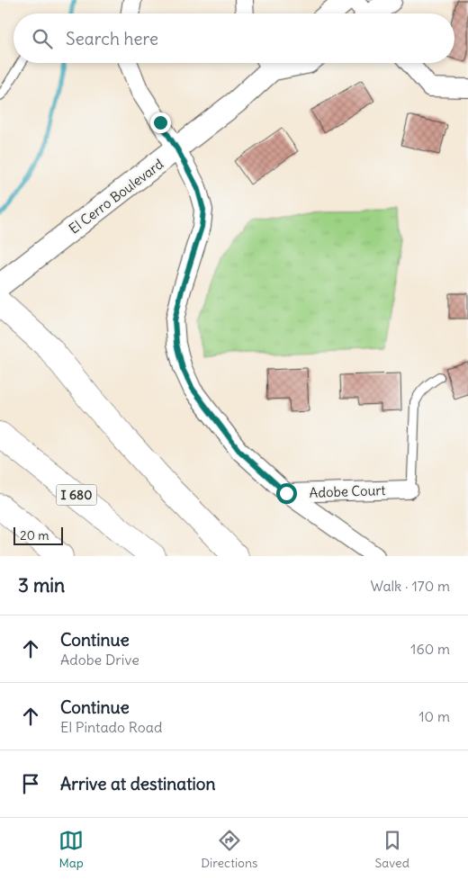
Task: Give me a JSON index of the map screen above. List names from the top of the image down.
{
  "streets": {
    "highway": ["I 680"],
    "street": ["El Cerro Boulevard", "Adobe Court"]
  },
  "scale_bar": "20 m",
  "page": {
    "search": "Search here",
    "scale": "20 m",
    "heading": ["3 min", "Walk · 170 m"],
    "list": [
      ["Continue", "Adobe Drive", "160 m"],
      ["Continue", "El Pintado Road", "10 m"],
      "Arrive at destination"
    ],
    "nav": ["Map", "Directions", "Saved"]
  }
}
